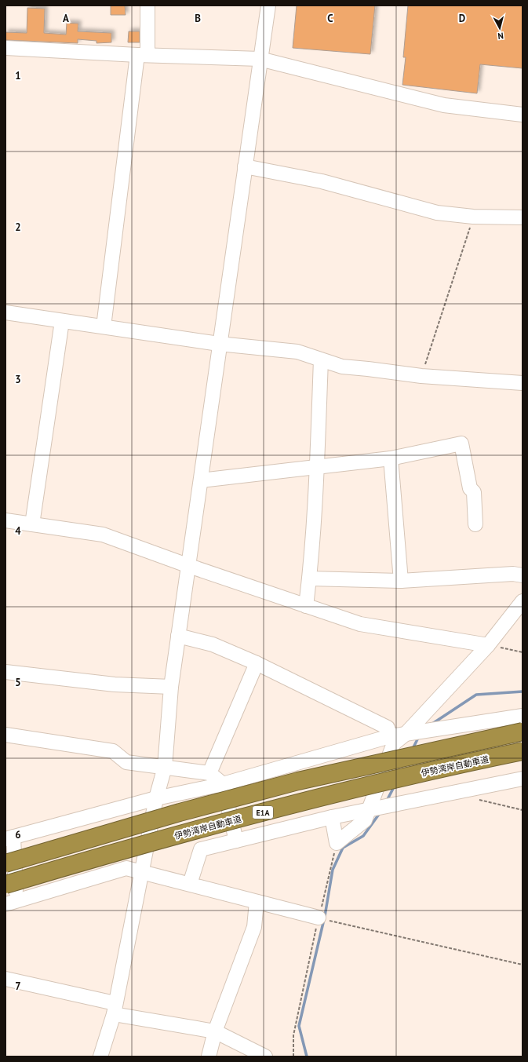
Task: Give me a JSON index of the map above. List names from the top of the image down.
{
  "streets": {
    "highway": ["伊勢湾岸自動車道", "E1A"]
  },
  "north": "bottom",
  "grid": {
    "columns": [
      "A",
      "B",
      "C",
      "D"
    ],
    "rows": [
      "1",
      "2",
      "3",
      "4",
      "5",
      "6",
      "7"
    ]
  }
}
